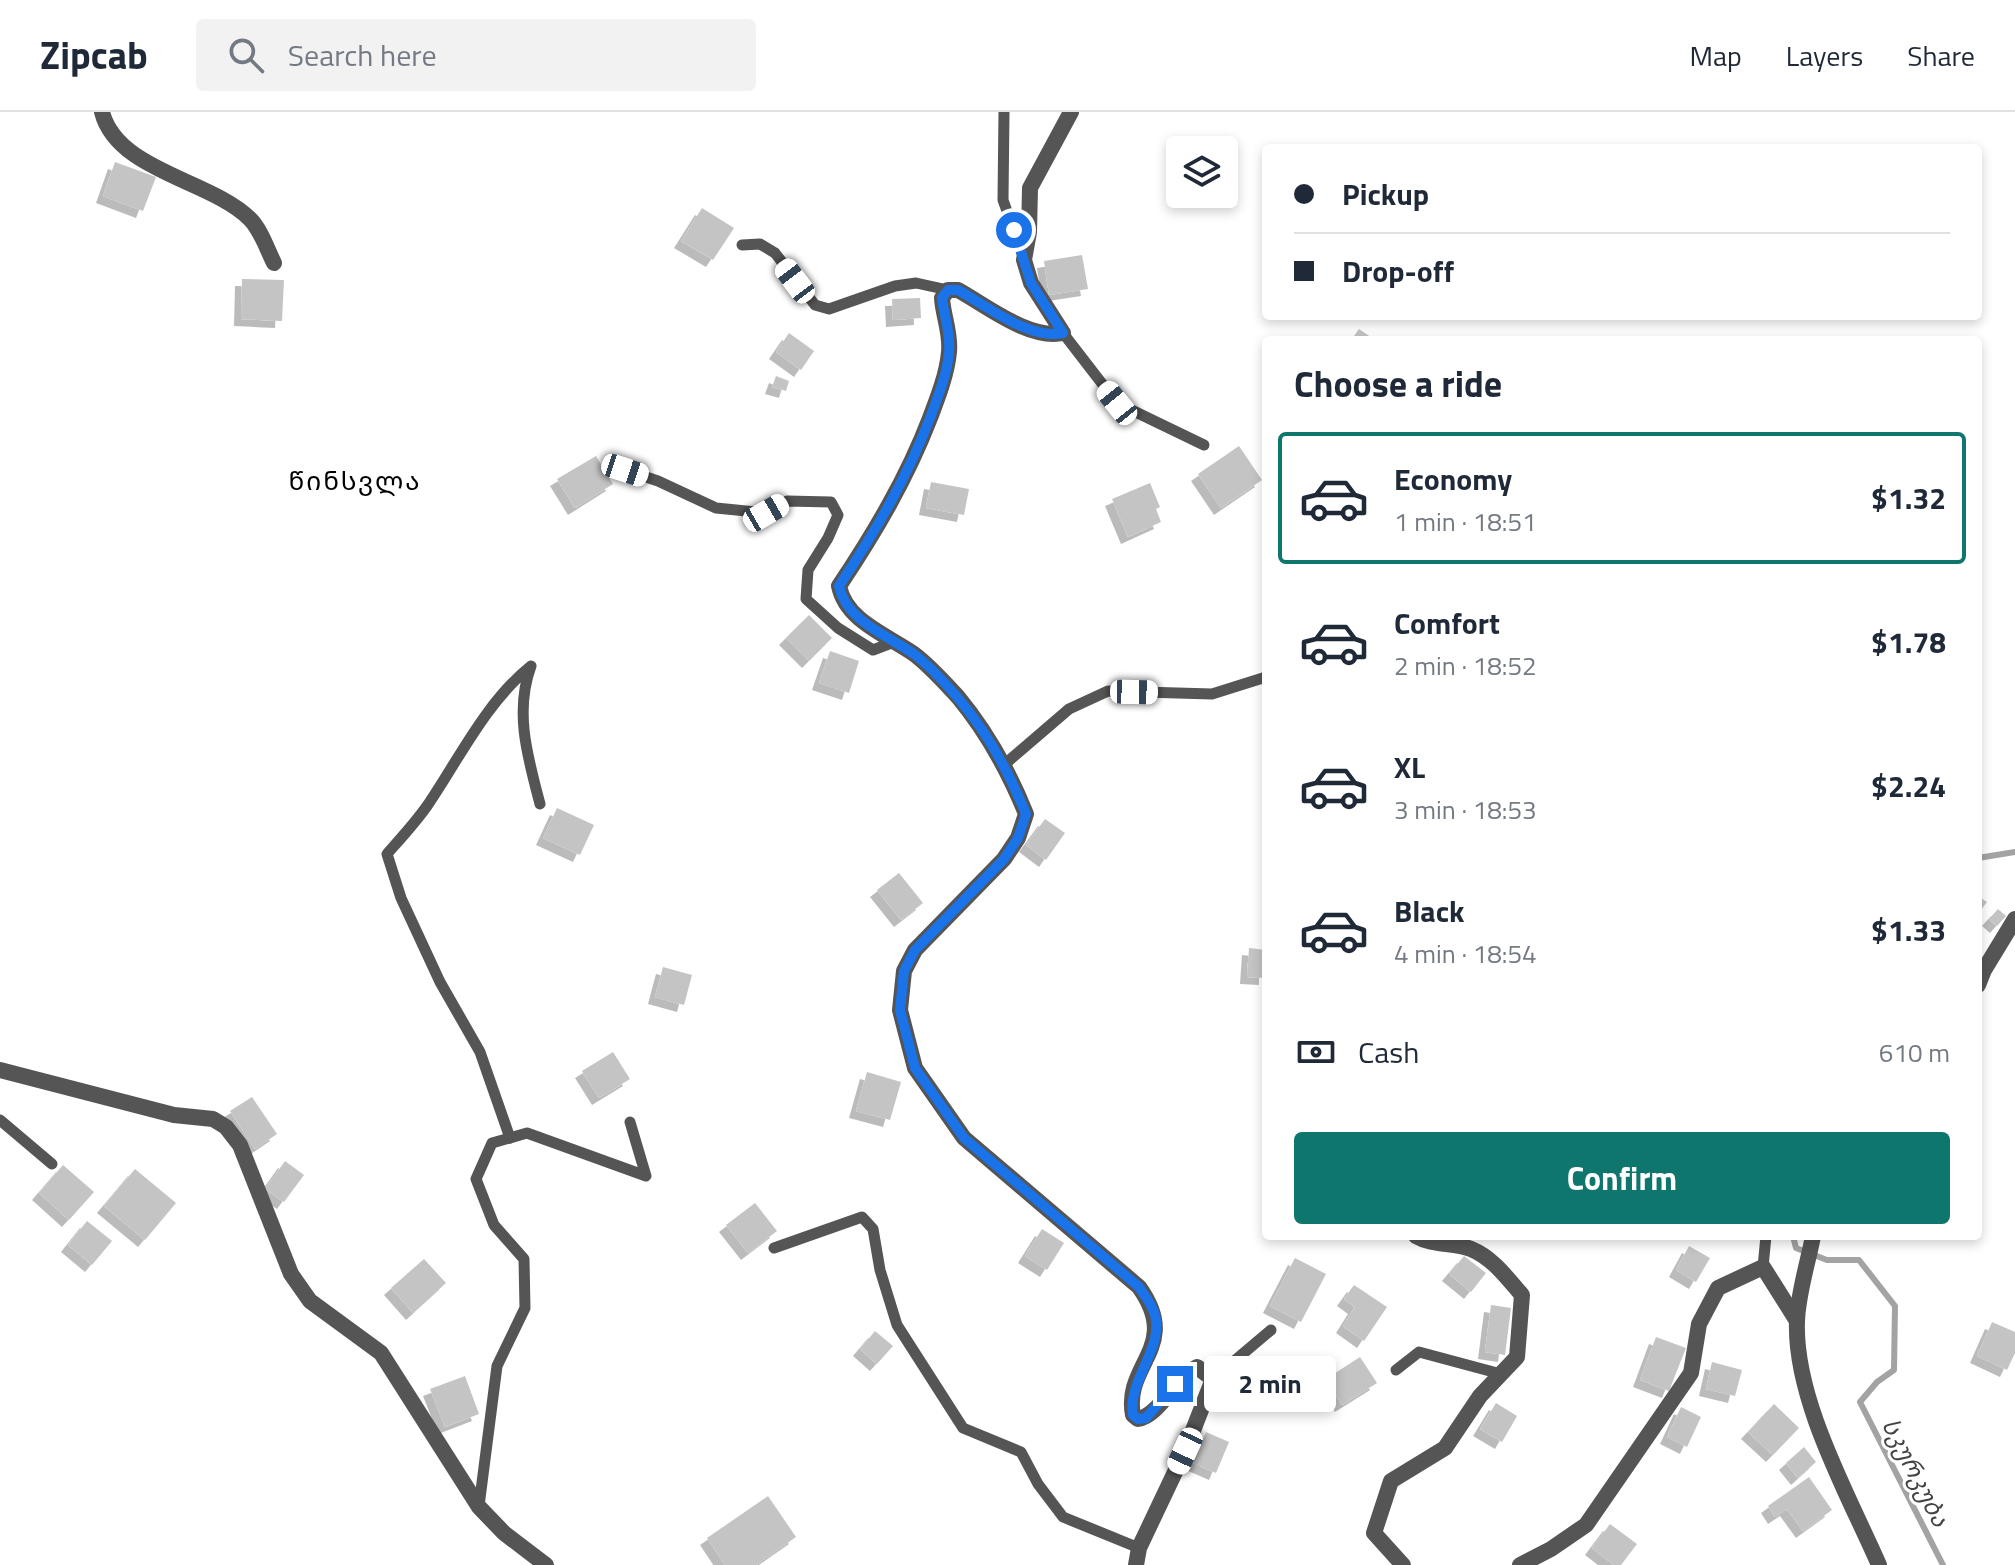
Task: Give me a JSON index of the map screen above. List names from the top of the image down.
{
  "districts": ["წინსვლა"],
  "water": ["სკურკუბა"],
  "page": {
    "header": "Zipcab",
    "search": "Search here",
    "nav": ["Map", "Layers", "Share"],
    "banner": ["Pickup", "Drop-off"],
    "heading": "Choose a ride",
    "list": [
      {
        "name": "Economy",
        "note": "1 min · 18:51",
        "value": "$1.32"
      },
      {
        "name": "Comfort",
        "note": "2 min · 18:52",
        "value": "$1.78"
      },
      {
        "name": "XL",
        "note": "3 min · 18:53",
        "value": "$2.24"
      },
      {
        "name": "Black",
        "note": "4 min · 18:54",
        "value": "$1.33"
      }
    ],
    "pay": ["Cash", "610 m"],
    "buttons": "Confirm",
    "bubble": "2 min"
  }
}
